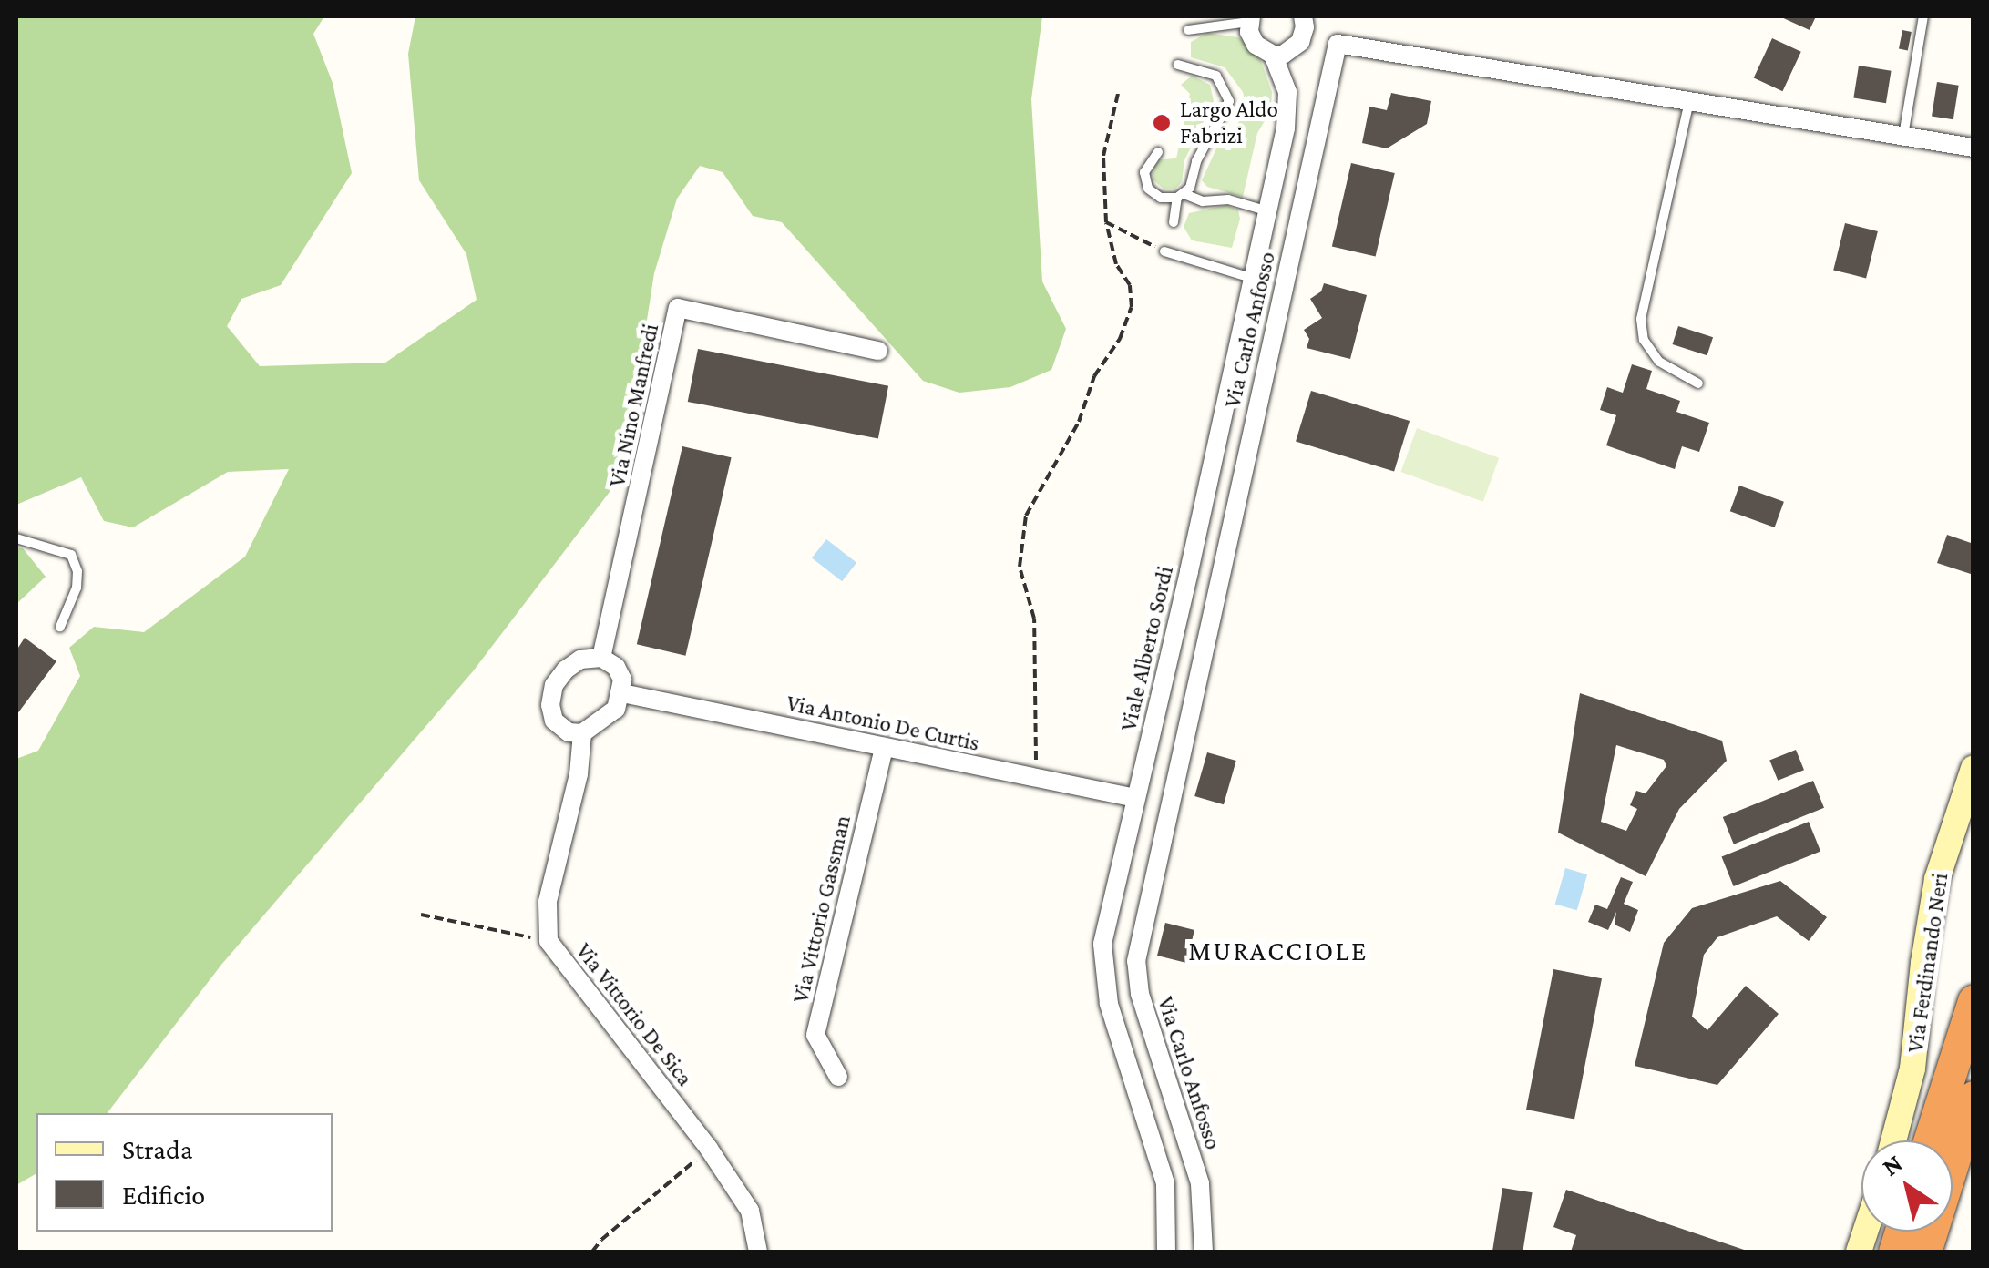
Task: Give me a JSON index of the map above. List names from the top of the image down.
{
  "streets": {
    "street": [
      "Via Carlo Anfosso",
      "Via Nino Manfredi",
      "Viale Alberto Sordi",
      "Via Antonio De Curtis",
      "Via Vittorio Gassman",
      "Via Ferdinando Neri",
      "Via Vittorio De Sica"
    ]
  },
  "crossings": [
    ["Via Nino Manfredi", "Via Antonio De Curtis"],
    ["Via Nino Manfredi", "Via Vittorio De Sica"],
    ["Viale Alberto Sordi", "Via Antonio De Curtis"],
    ["Via Antonio De Curtis", "Via Vittorio Gassman"],
    ["Via Antonio De Curtis", "Via Vittorio De Sica"]
  ],
  "districts": ["MURACCIOLE"],
  "places": ["Largo Aldo Fabrizi"],
  "legend": ["Strada", "Edificio"],
  "north": "top left"
}
